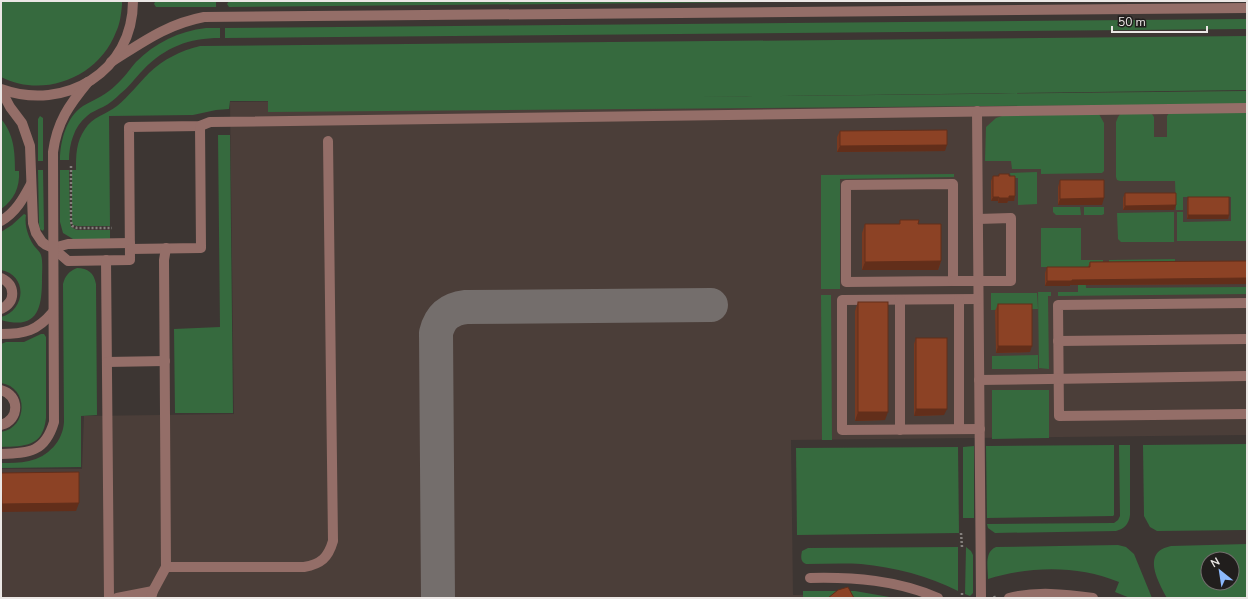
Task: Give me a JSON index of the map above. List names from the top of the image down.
{
  "scale_bar": "50 m",
  "north": "top left"
}
